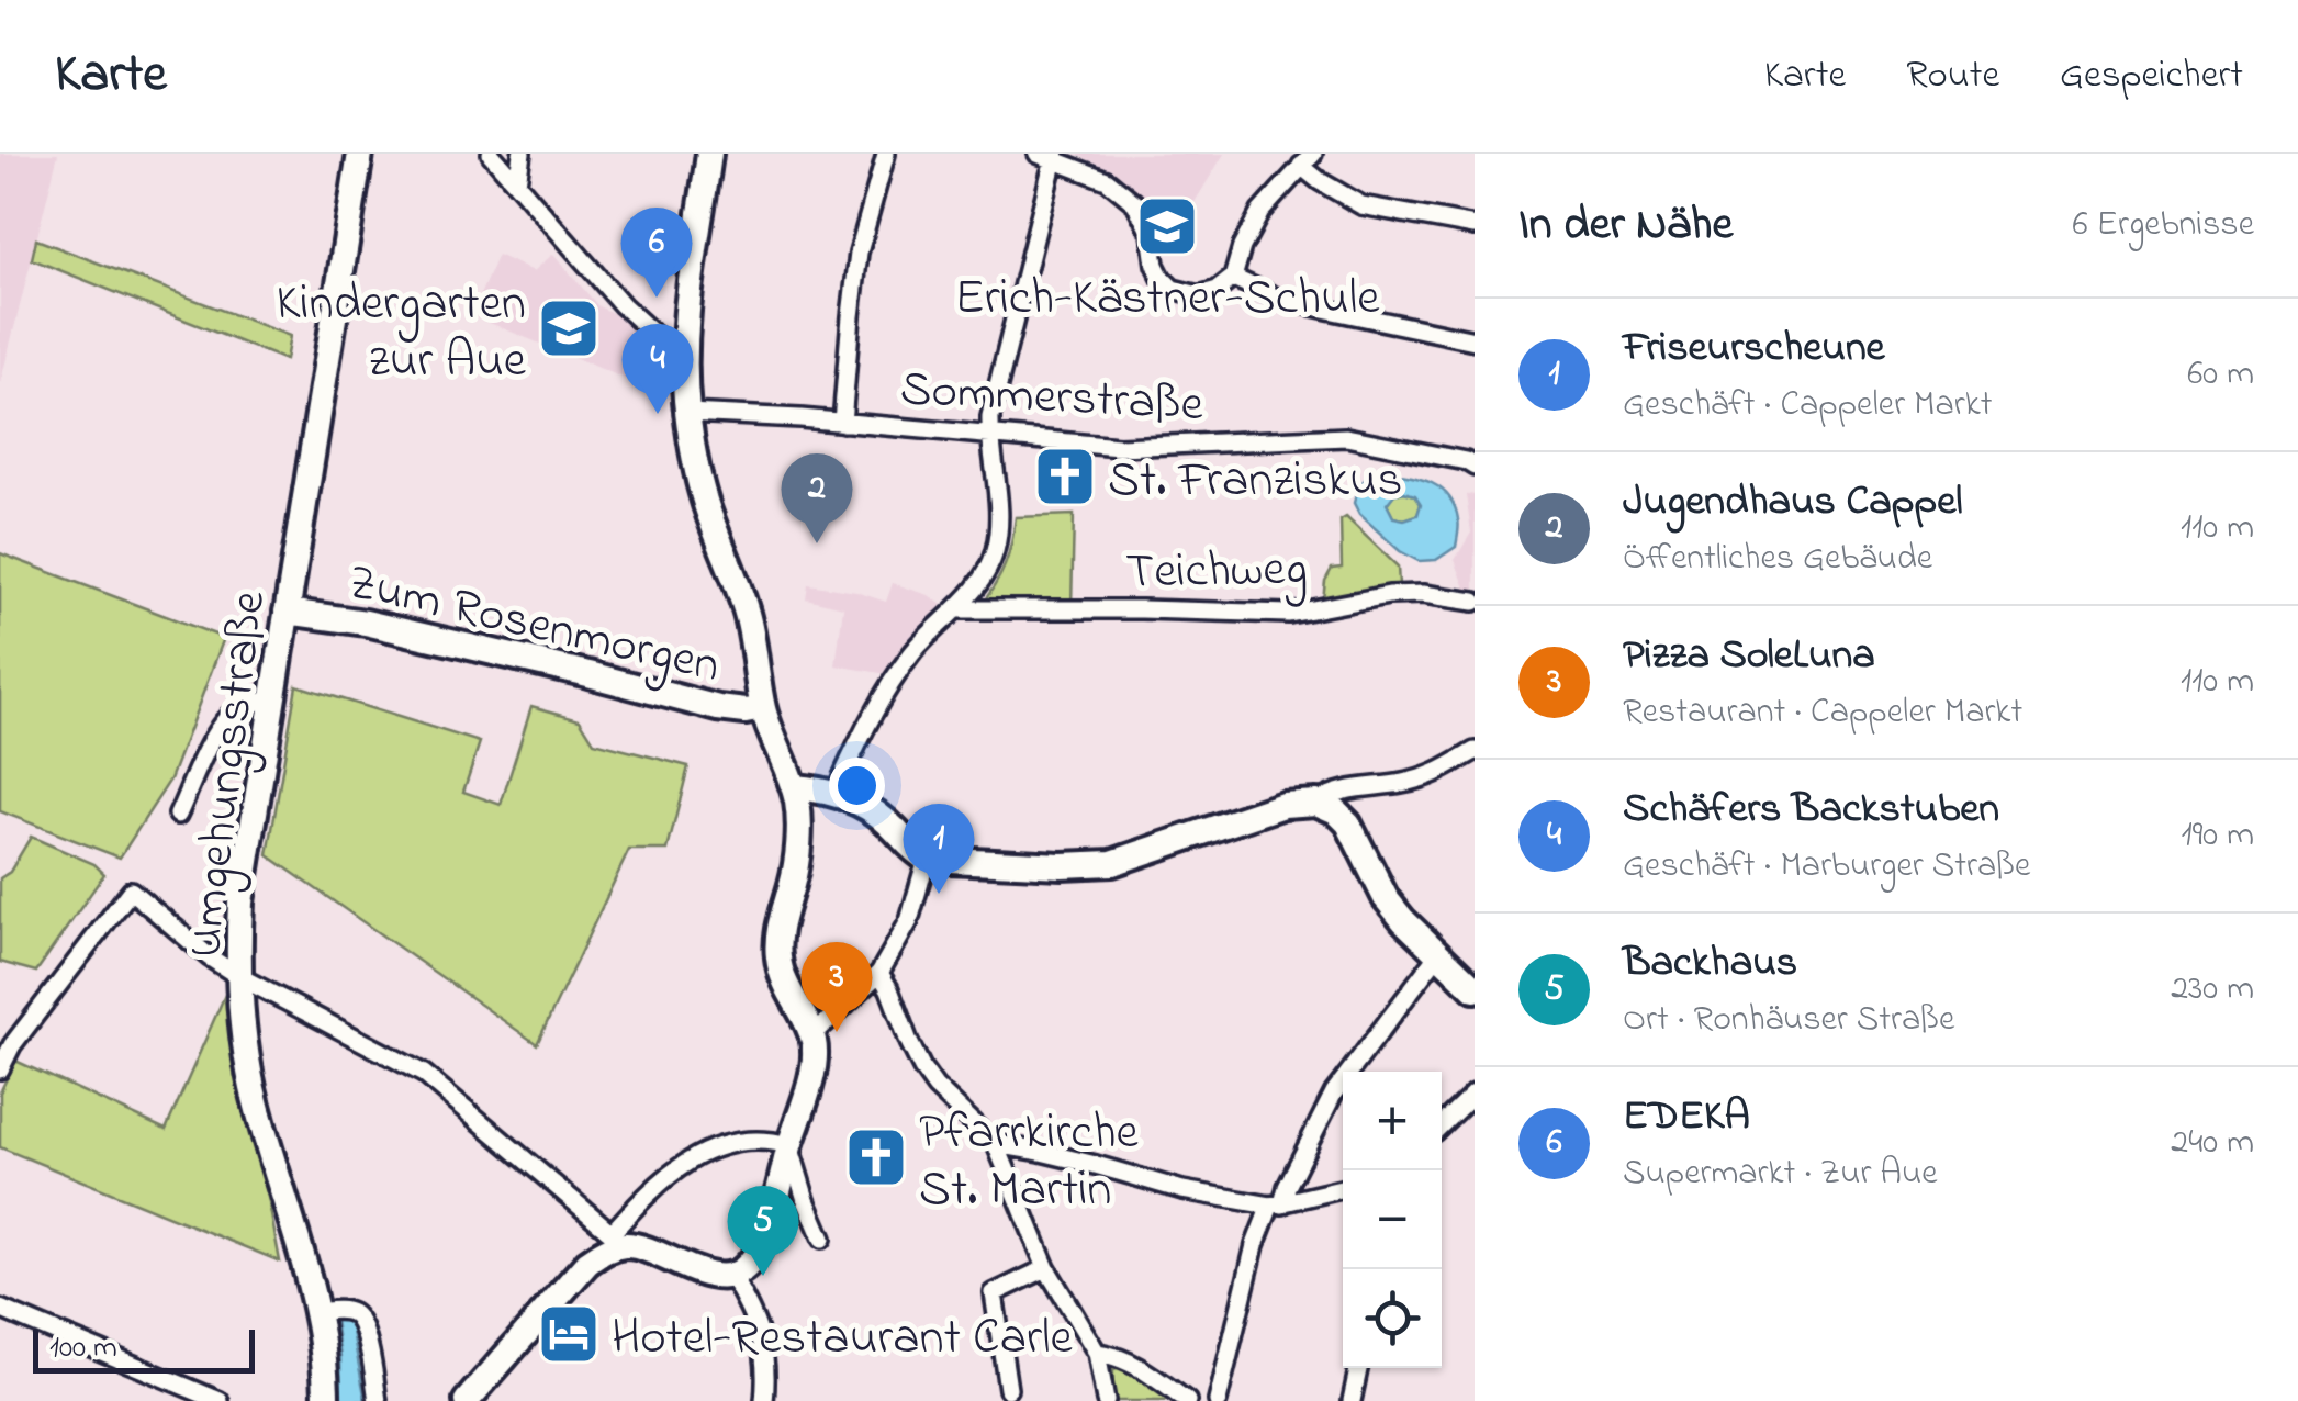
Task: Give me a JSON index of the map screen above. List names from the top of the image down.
{
  "streets": {
    "street": [
      "Sommerstraße",
      "Teichweg",
      "Zum Rosenmorgen",
      "Umgehungsstraße"
    ]
  },
  "crossings": [
    ["Zum Rosenmorgen", "Umgehungsstraße"]
  ],
  "places": {
    "school or university": ["Erich-Kästner-Schule", "Kindergarten zur Aue"],
    "church": ["St. Franziskus", "Pfarrkirche St. Martin"],
    "hotel": ["Hotel-Restaurant Carle"]
  },
  "scale_bar": "100 m",
  "page": {
    "header": "Karte",
    "nav": ["Karte", "Route", "Gespeichert"],
    "heading": ["In der Nähe", "6 Ergebnisse"],
    "pins": [
      "6",
      "4",
      "2",
      "1",
      "3",
      "5"
    ],
    "list": [
      {
        "mark": "1",
        "name": "Friseurscheune",
        "note": "Geschäft · Cappeler Markt",
        "value": "60 m"
      },
      {
        "mark": "2",
        "name": "Jugendhaus Cappel",
        "note": "Öffentliches Gebäude",
        "value": "110 m"
      },
      {
        "mark": "3",
        "name": "Pizza SoleLuna",
        "note": "Restaurant · Cappeler Markt",
        "value": "110 m"
      },
      {
        "mark": "4",
        "name": "Schäfers Backstuben",
        "note": "Geschäft · Marburger Straße",
        "value": "190 m"
      },
      {
        "mark": "5",
        "name": "Backhaus",
        "note": "Ort · Ronhäuser Straße",
        "value": "230 m"
      },
      {
        "mark": "6",
        "name": "EDEKA",
        "note": "Supermarkt · Zur Aue",
        "value": "240 m"
      }
    ],
    "map_buttons": ["+", "−"],
    "scale": "100 m"
  }
}
